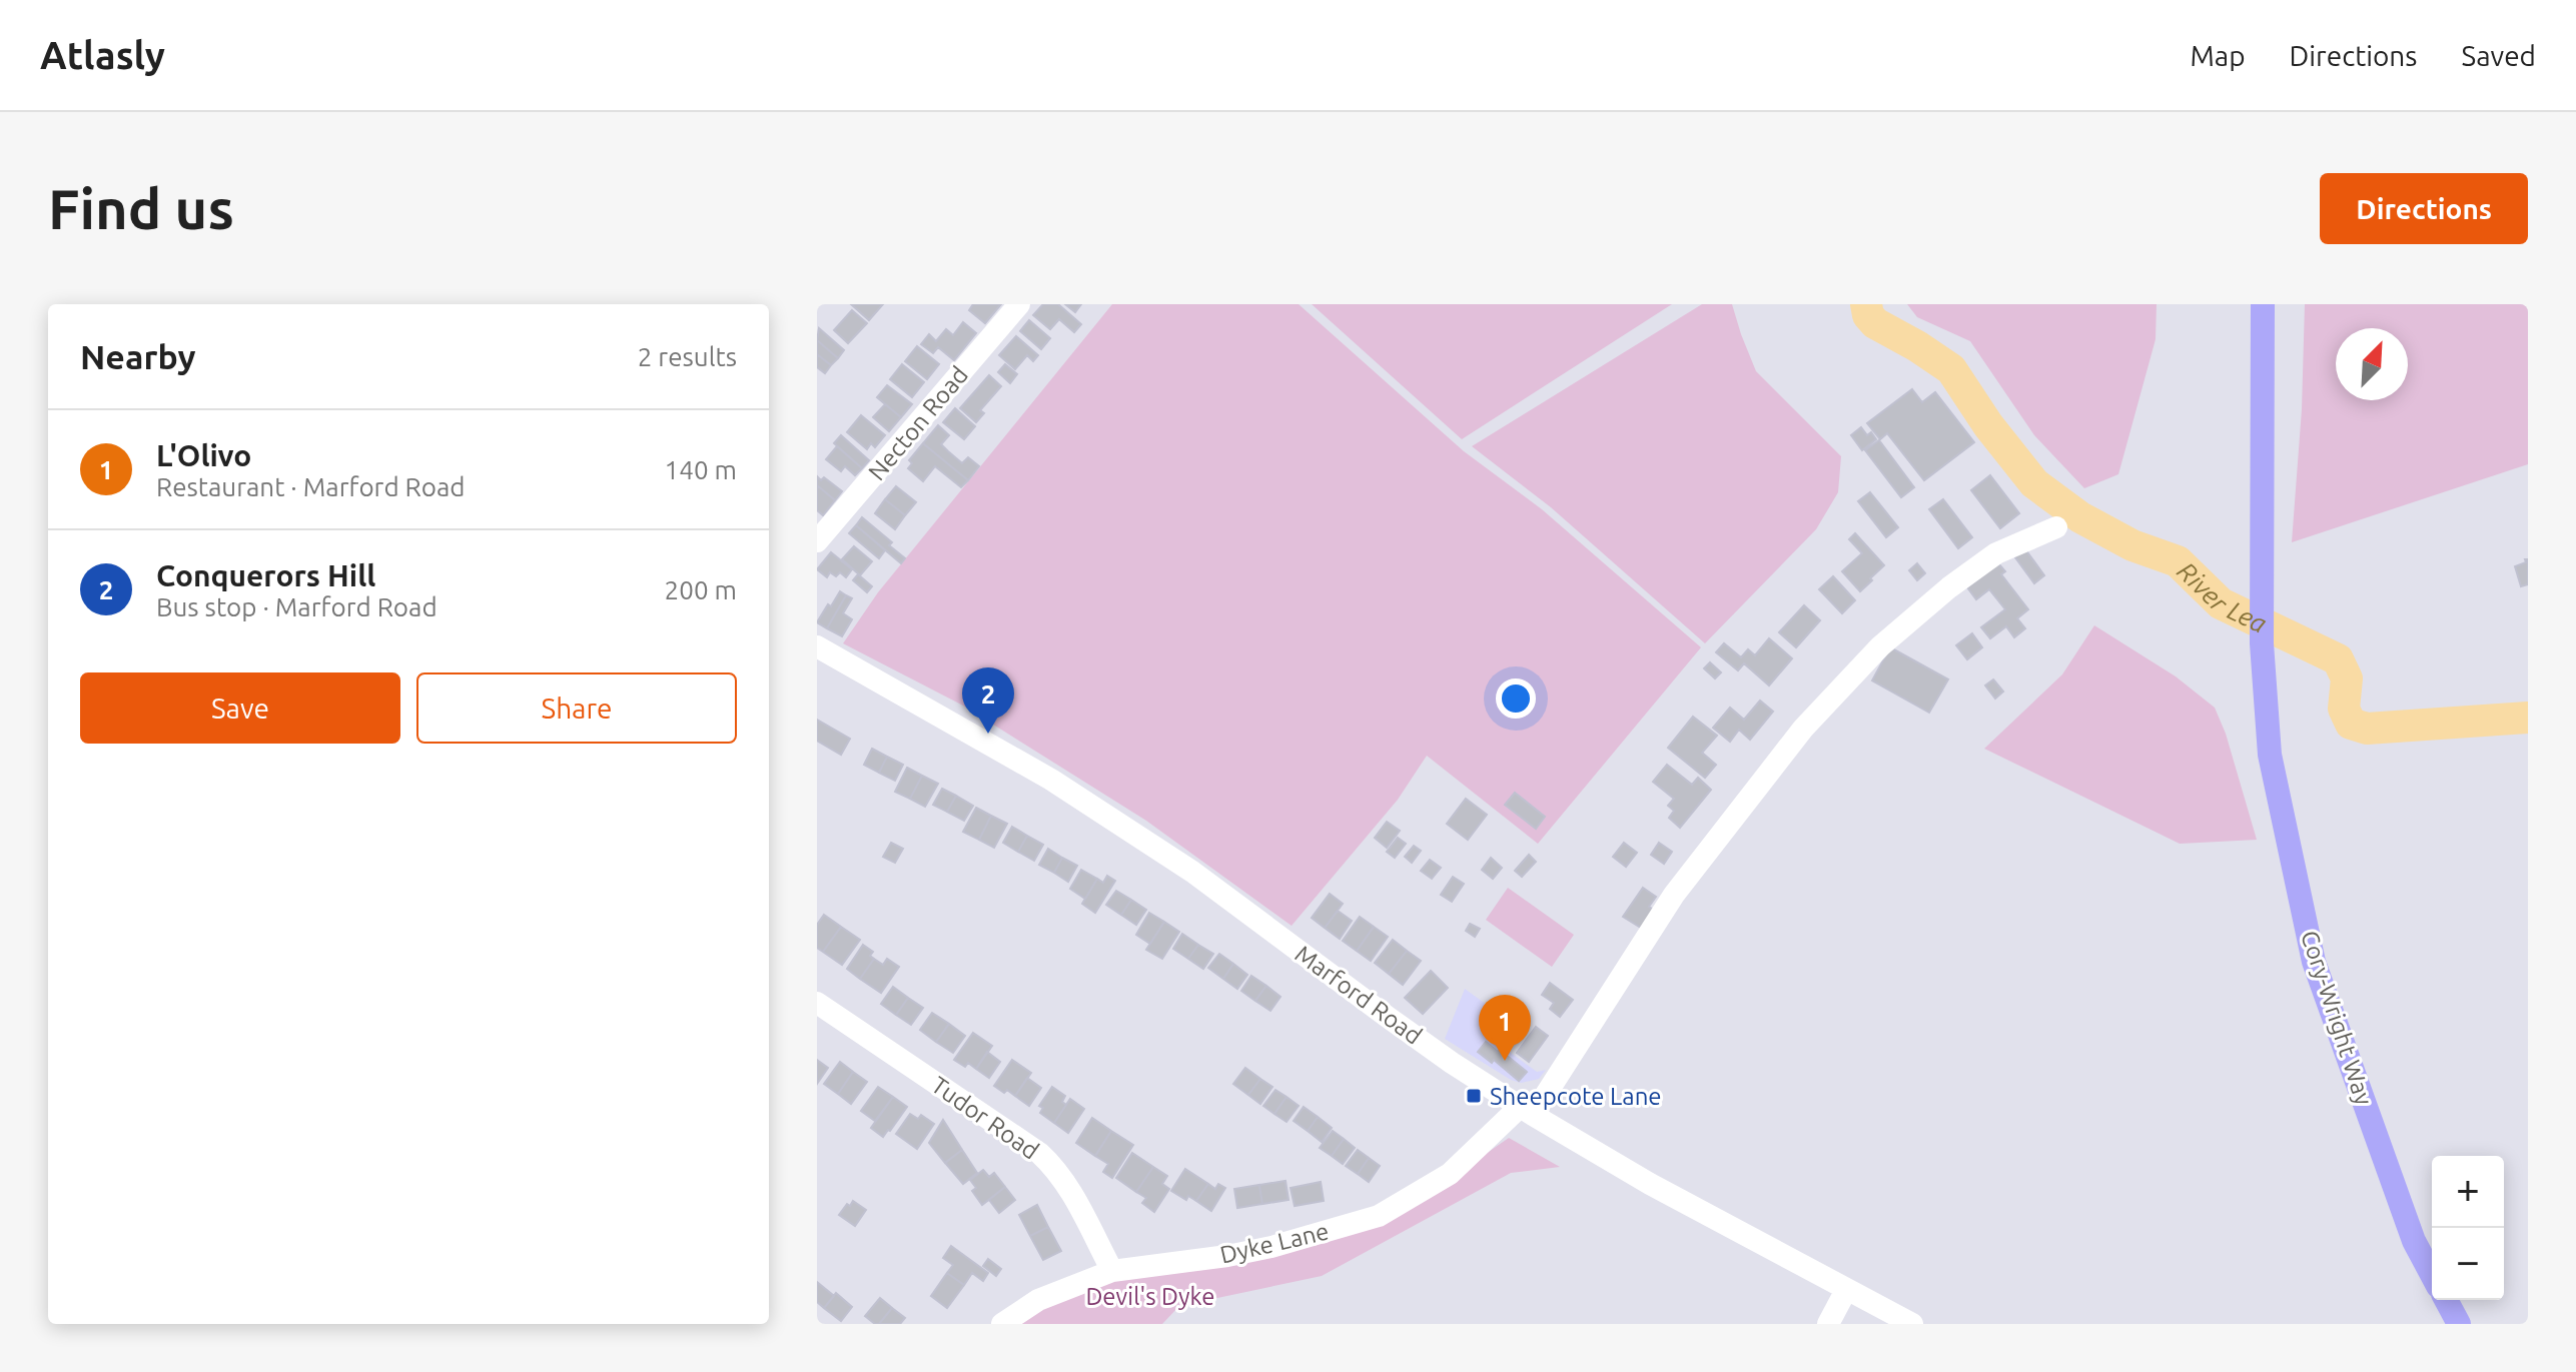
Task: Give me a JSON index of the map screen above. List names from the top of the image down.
{
  "streets": {
    "main road": ["Cory-Wright Way"],
    "street": [
      "Necton Road",
      "Marford Road",
      "Tudor Road",
      "Dyke Lane"
    ]
  },
  "crossings": [
    ["Marford Road", "Dyke Lane"],
    ["Tudor Road", "Dyke Lane"]
  ],
  "water": ["River Lea"],
  "parks": ["Devil's Dyke"],
  "places": {
    "transit": ["Sheepcote Lane"]
  },
  "north": "top right",
  "page": {
    "header": "Atlasly",
    "nav": ["Map", "Directions", "Saved"],
    "buttons": [
      "Directions",
      ["Save", "Share"]
    ],
    "title": "Find us",
    "heading": ["Nearby", "2 results"],
    "list": [
      {
        "mark": "1",
        "name": "L'Olivo",
        "note": "Restaurant · Marford Road",
        "value": "140 m"
      },
      {
        "mark": "2",
        "name": "Conquerors Hill",
        "note": "Bus stop · Marford Road",
        "value": "200 m"
      }
    ],
    "pins": ["2", "1"],
    "map_buttons": ["+", "−"]
  }
}
